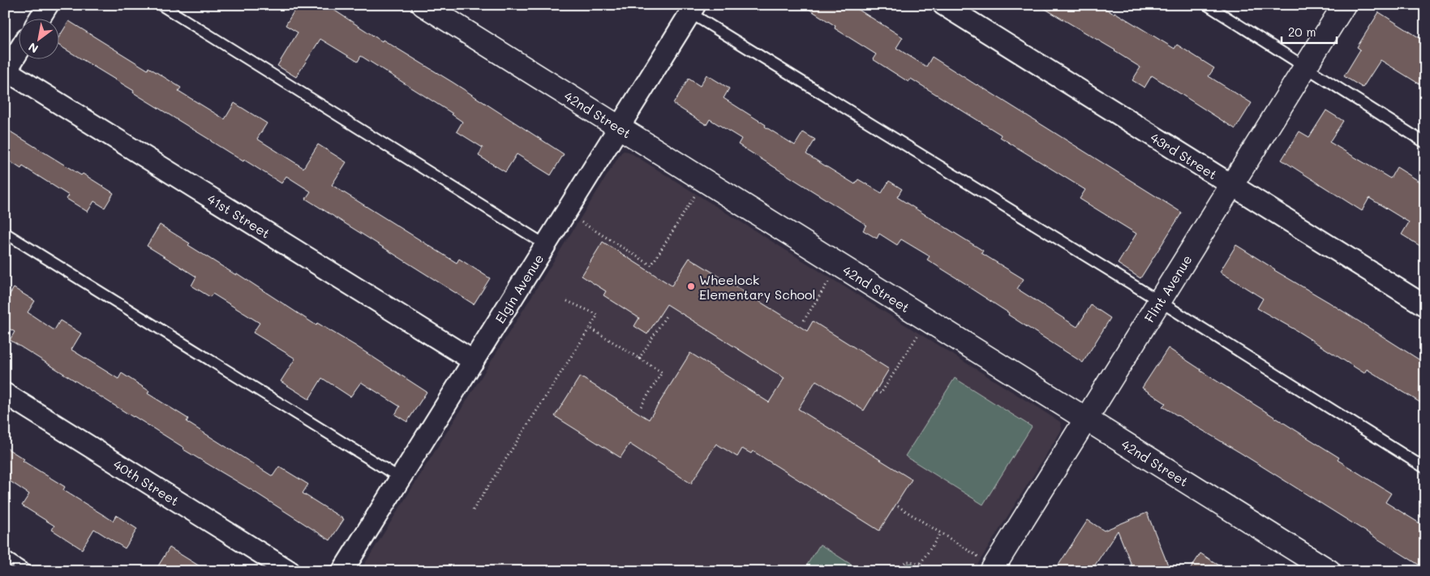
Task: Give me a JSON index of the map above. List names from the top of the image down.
{
  "streets": {
    "street": [
      "42nd Street",
      "43rd Street",
      "41st Street",
      "Elgin Avenue",
      "Flint Avenue",
      "40th Street"
    ]
  },
  "crossings": [
    ["42nd Street", "Elgin Avenue"],
    ["42nd Street", "Flint Avenue"],
    ["43rd Street", "Flint Avenue"],
    ["41st Street", "Elgin Avenue"]
  ],
  "places": ["Wheelock Elementary School"],
  "scale_bar": "20 m",
  "north": "bottom left"
}
